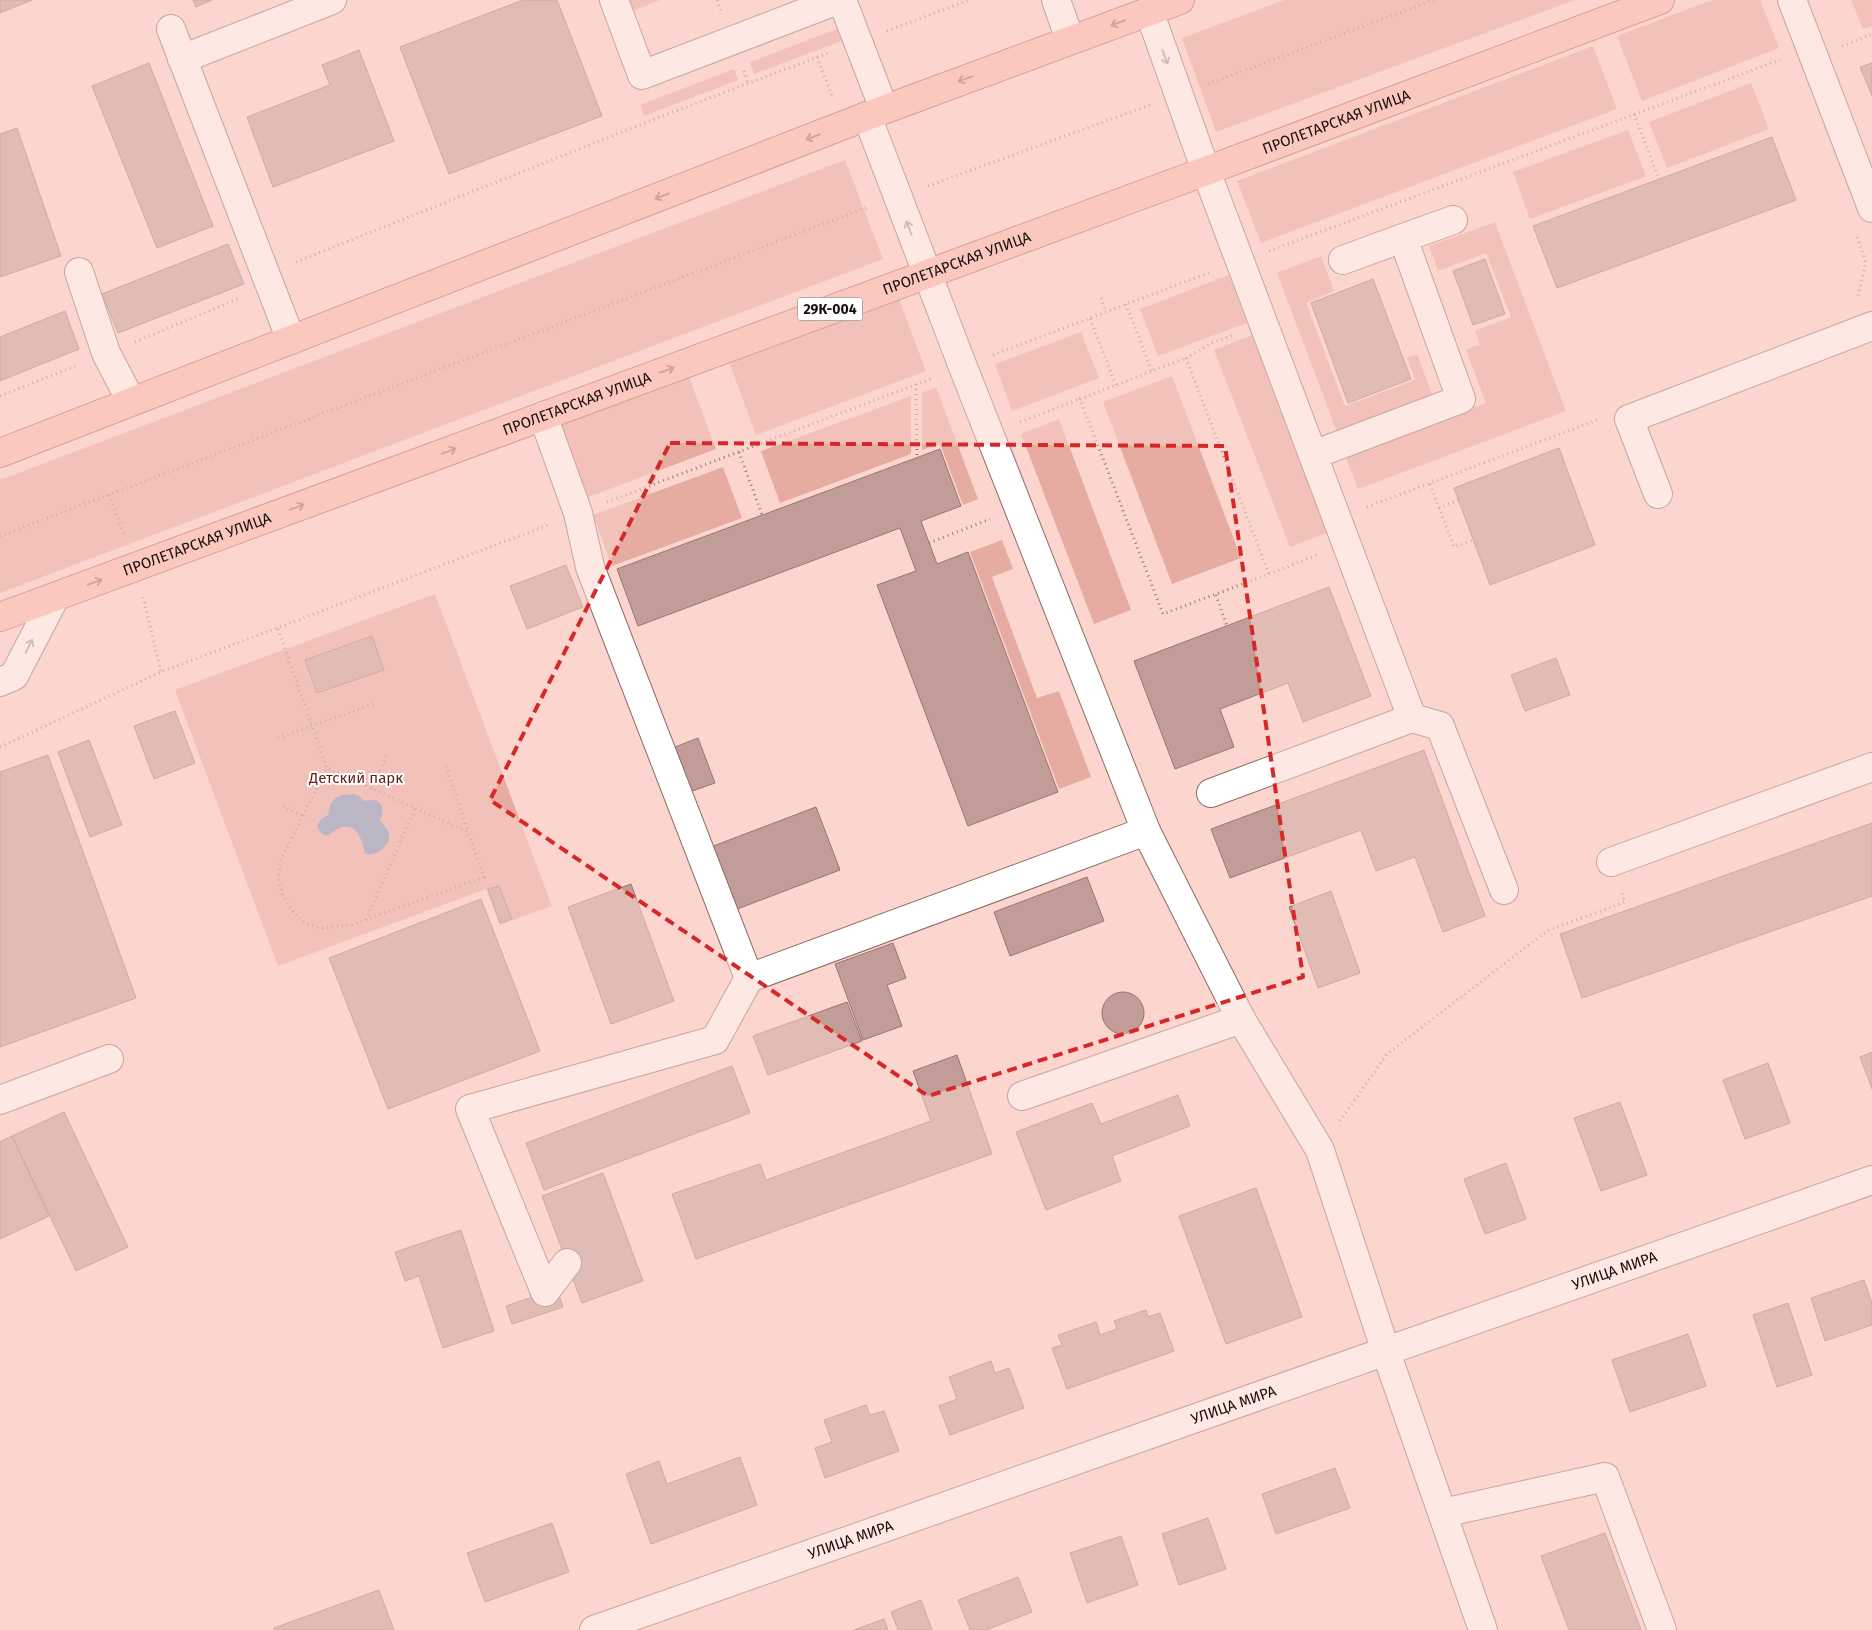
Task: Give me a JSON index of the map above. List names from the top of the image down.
{
  "streets": {
    "main road": ["ПРОЛЕТАРСКАЯ УЛИЦА", "29К-004"],
    "street": ["УЛИЦА МИРА"]
  },
  "parks": ["Детский парк"]
}
